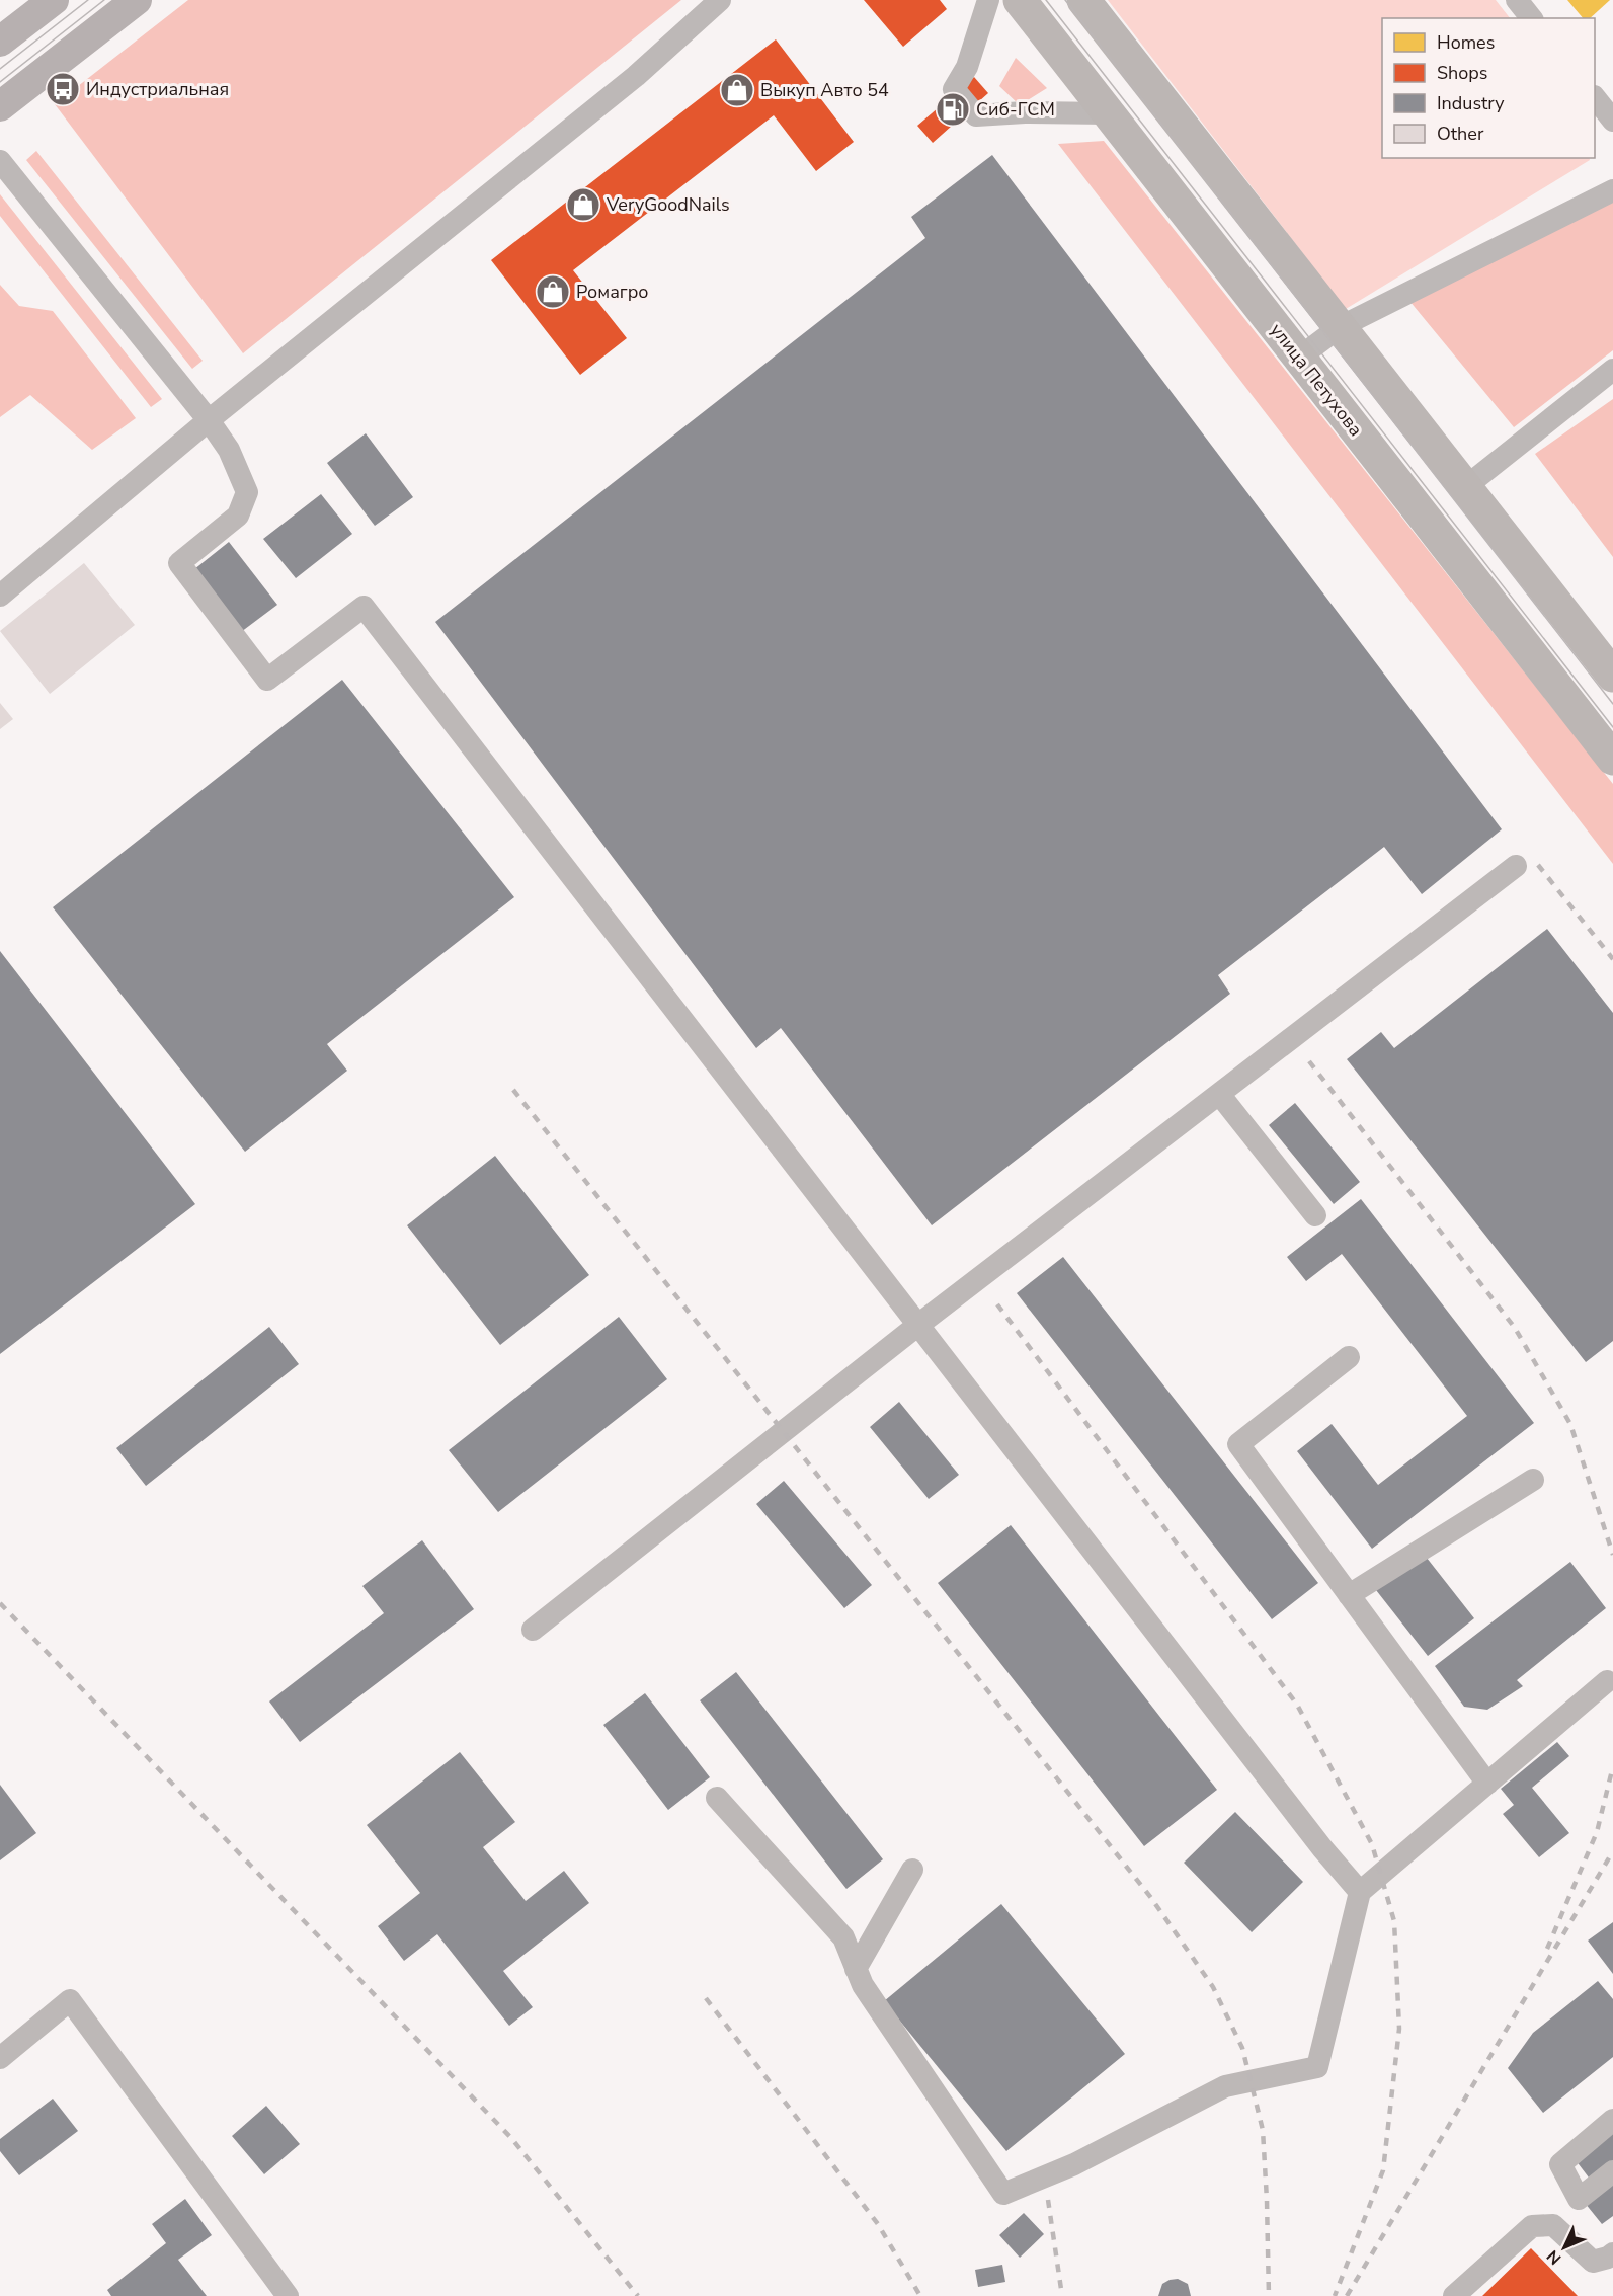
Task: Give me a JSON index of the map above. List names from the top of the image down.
{
  "streets": {
    "highway": ["улица Петухова"]
  },
  "places": {
    "bus stop": ["Индустриальная"],
    "shop": ["Выкуп Авто 54", "VeryGoodNails", "Ромагро"],
    "fuel station": ["Сиб-ГСМ"]
  },
  "legend": [
    "Homes",
    "Shops",
    "Industry",
    "Other"
  ],
  "north": "bottom left"
}
